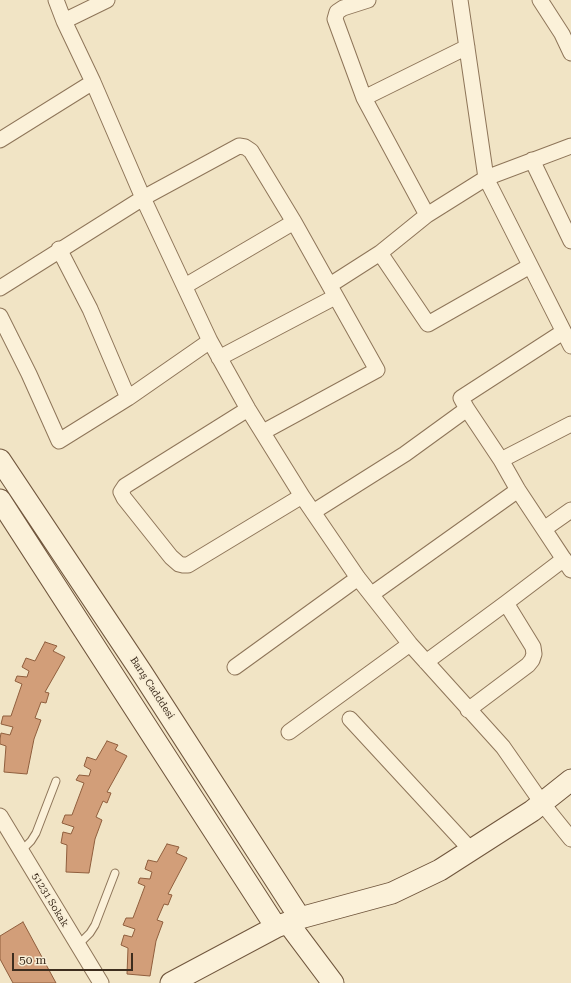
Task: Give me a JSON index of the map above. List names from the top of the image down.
{
  "streets": {
    "main road": ["Barış Cadddesi"],
    "street": ["51231 Sokak"]
  },
  "scale_bar": "50 m"
}
